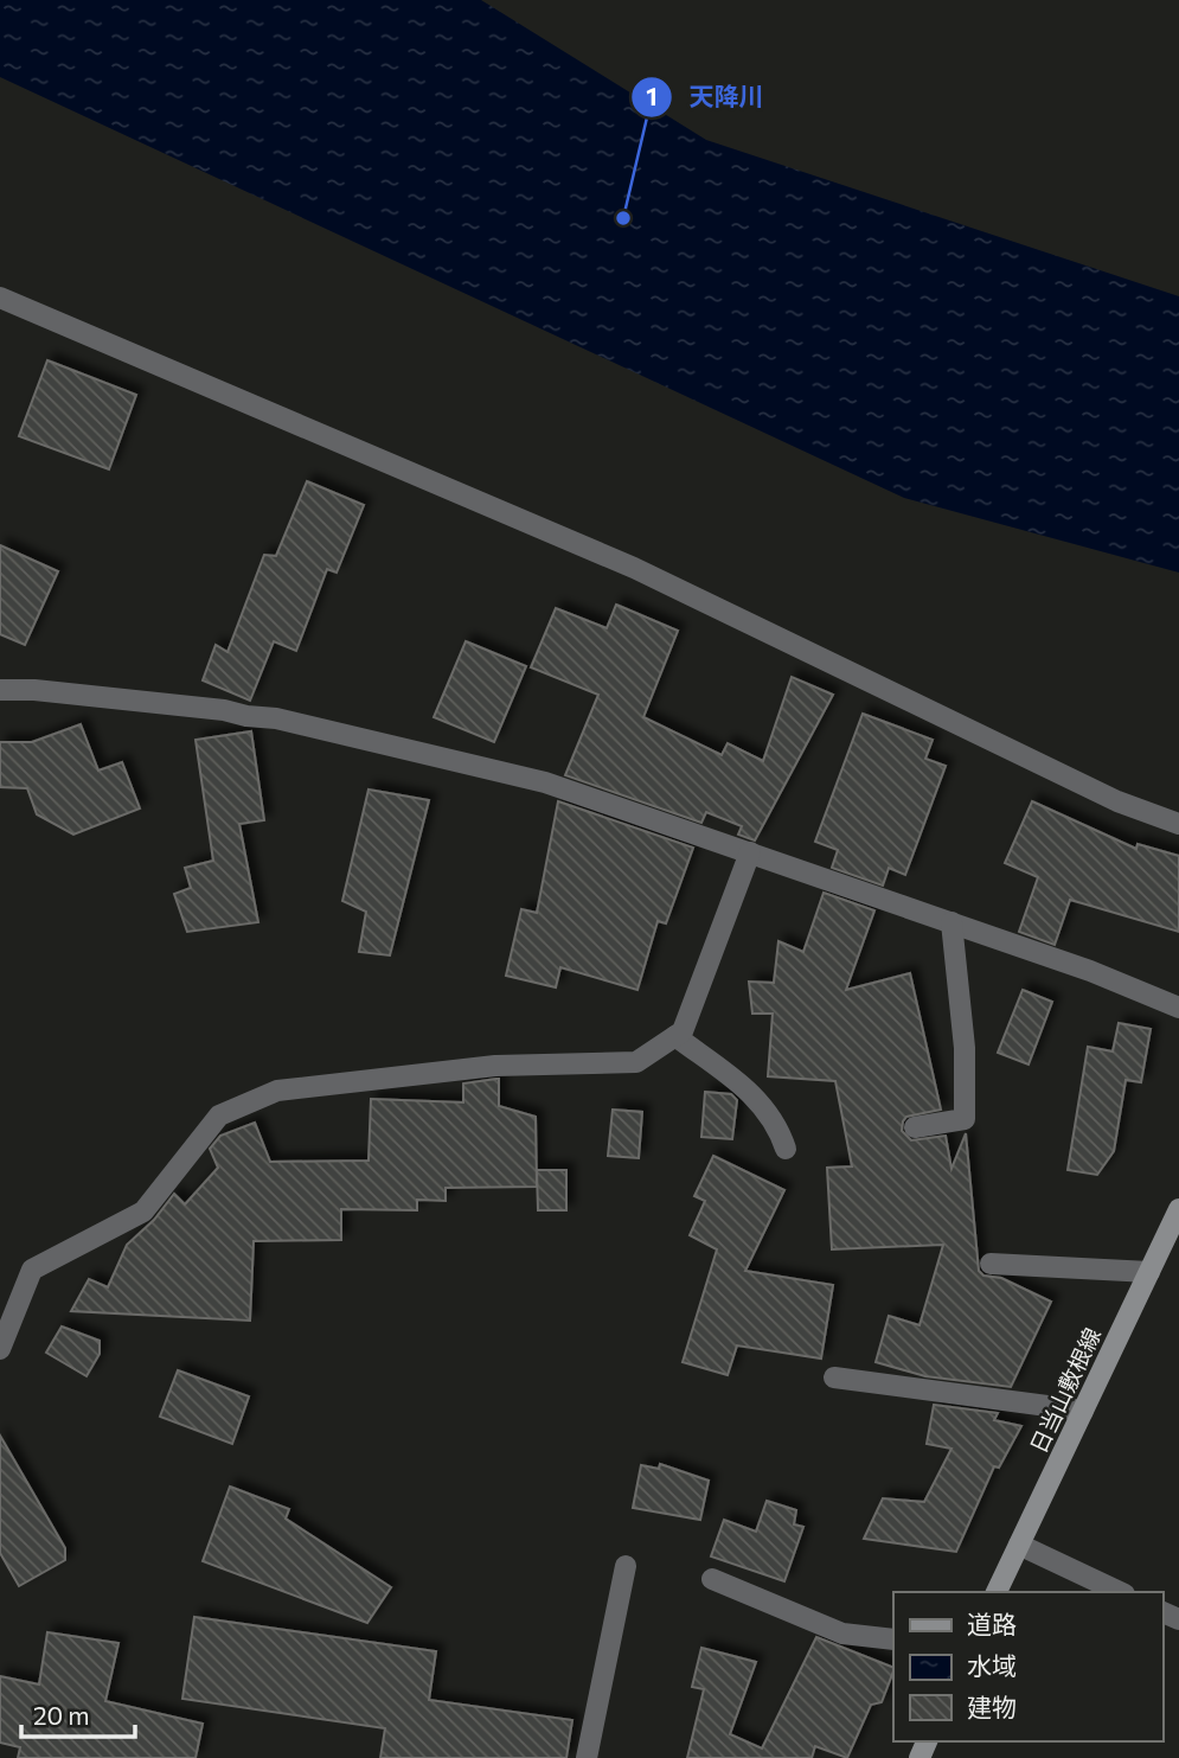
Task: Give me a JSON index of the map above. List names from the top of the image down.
{
  "streets": {
    "main road": ["日当山敷根線"]
  },
  "places": ["天降川"],
  "legend": ["道路", "水域", "建物"],
  "scale_bar": "20 m"
}
